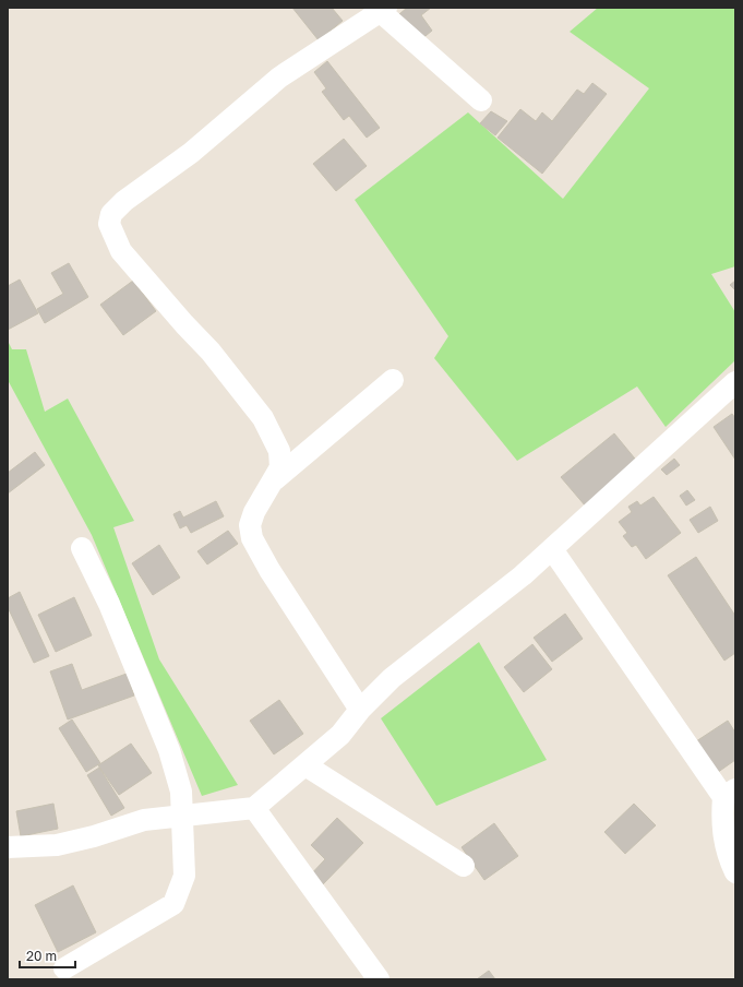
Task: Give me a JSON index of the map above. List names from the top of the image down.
{
  "scale_bar": "20 m"
}
